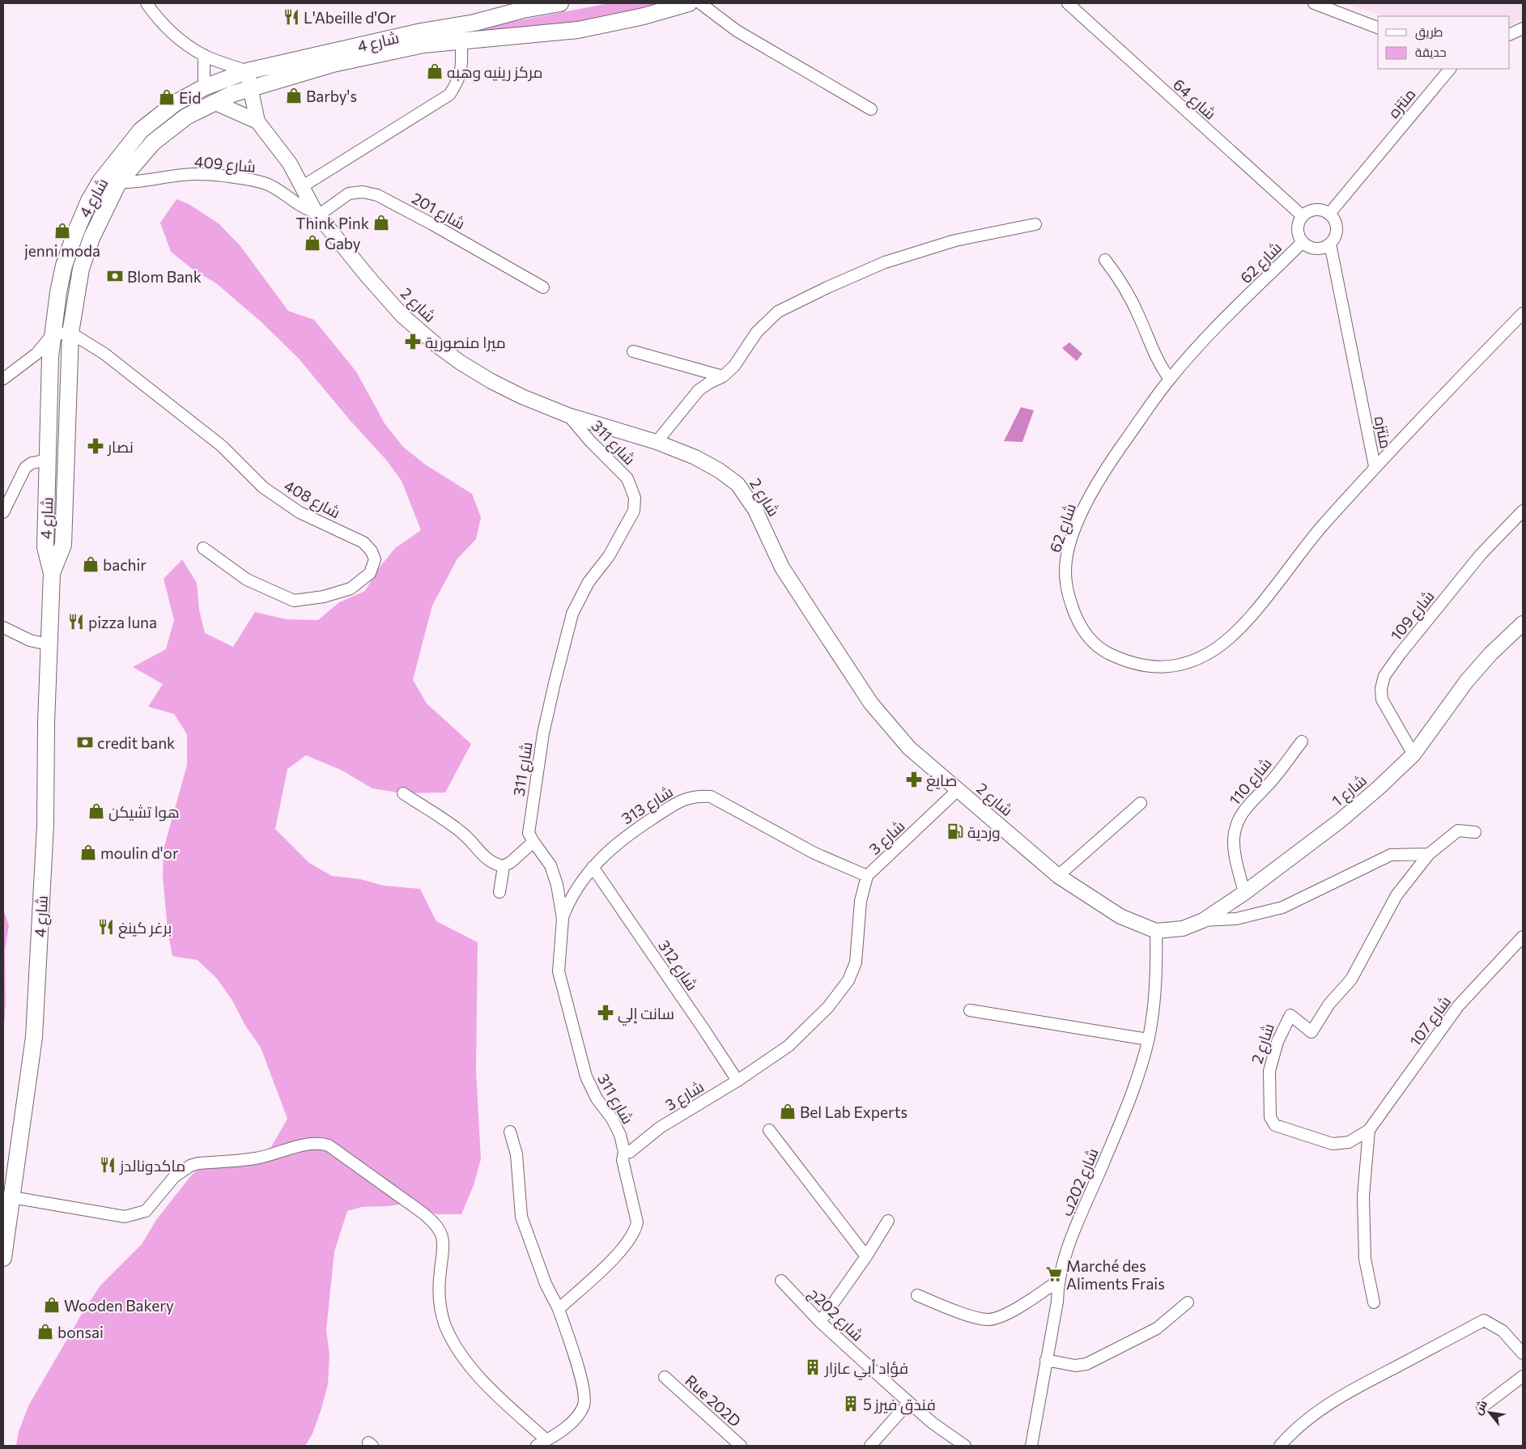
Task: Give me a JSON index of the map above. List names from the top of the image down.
{
  "streets": {
    "main road": ["شارع 4"],
    "street": [
      "شارع 64",
      "منتزه",
      "شارع 409",
      "شارع 201",
      "شارع 62",
      "شارع 2",
      "شارع 311",
      "شارع 408",
      "شارع 109",
      "شارع 110",
      "شارع 1",
      "شارع 313",
      "شارع 3",
      "شارع 312",
      "شارع 107",
      "شارع 202ب",
      "شارع 202ج",
      "Rue 202D"
    ]
  },
  "crossings": [
    ["شارع 4", "شارع 409"],
    ["شارع 4", "شارع 2"],
    ["شارع 4", "شارع 408"],
    ["شارع 64", "منتزه"],
    ["شارع 64", "شارع 62"],
    ["منتزه", "شارع 62"],
    ["شارع 409", "شارع 201"],
    ["شارع 409", "شارع 2"],
    ["شارع 201", "شارع 2"],
    ["شارع 2", "شارع 311"],
    ["شارع 2", "شارع 1"],
    ["شارع 2", "شارع 3"],
    ["شارع 2", "شارع 107"],
    ["شارع 2", "شارع 202ب"],
    ["شارع 311", "شارع 313"],
    ["شارع 311", "شارع 3"],
    ["شارع 109", "شارع 1"],
    ["شارع 110", "شارع 1"],
    ["شارع 1", "شارع 202ب"],
    ["شارع 313", "شارع 3"],
    ["شارع 313", "شارع 312"],
    ["شارع 3", "شارع 312"]
  ],
  "places": {
    "restaurant": [
      "L'Abeille d'Or",
      "pizza luna",
      "برغر كينغ",
      "ماكدونالدز"
    ],
    "shop": [
      "مركز رينيه وهبه",
      "Barby's",
      "Eid",
      "Think Pink",
      "jenni moda",
      "Gaby",
      "bachir",
      "هوا تشيكن",
      "moulin d'or",
      "Bel Lab Experts",
      "Wooden Bakery",
      "bonsai"
    ],
    "bank": ["Blom Bank", "credit bank"],
    "pharmacy": [
      "ميرا منصورية",
      "نصار",
      "صايغ",
      "سانت إلي"
    ],
    "fuel station": ["وردية"],
    "supermarket": ["Marché des Aliments Frais"],
    "building": ["فؤاد أبي عازار", "فندق فيرز 5"]
  },
  "legend": ["طريق", "حديقة"],
  "north": "top left"
}
